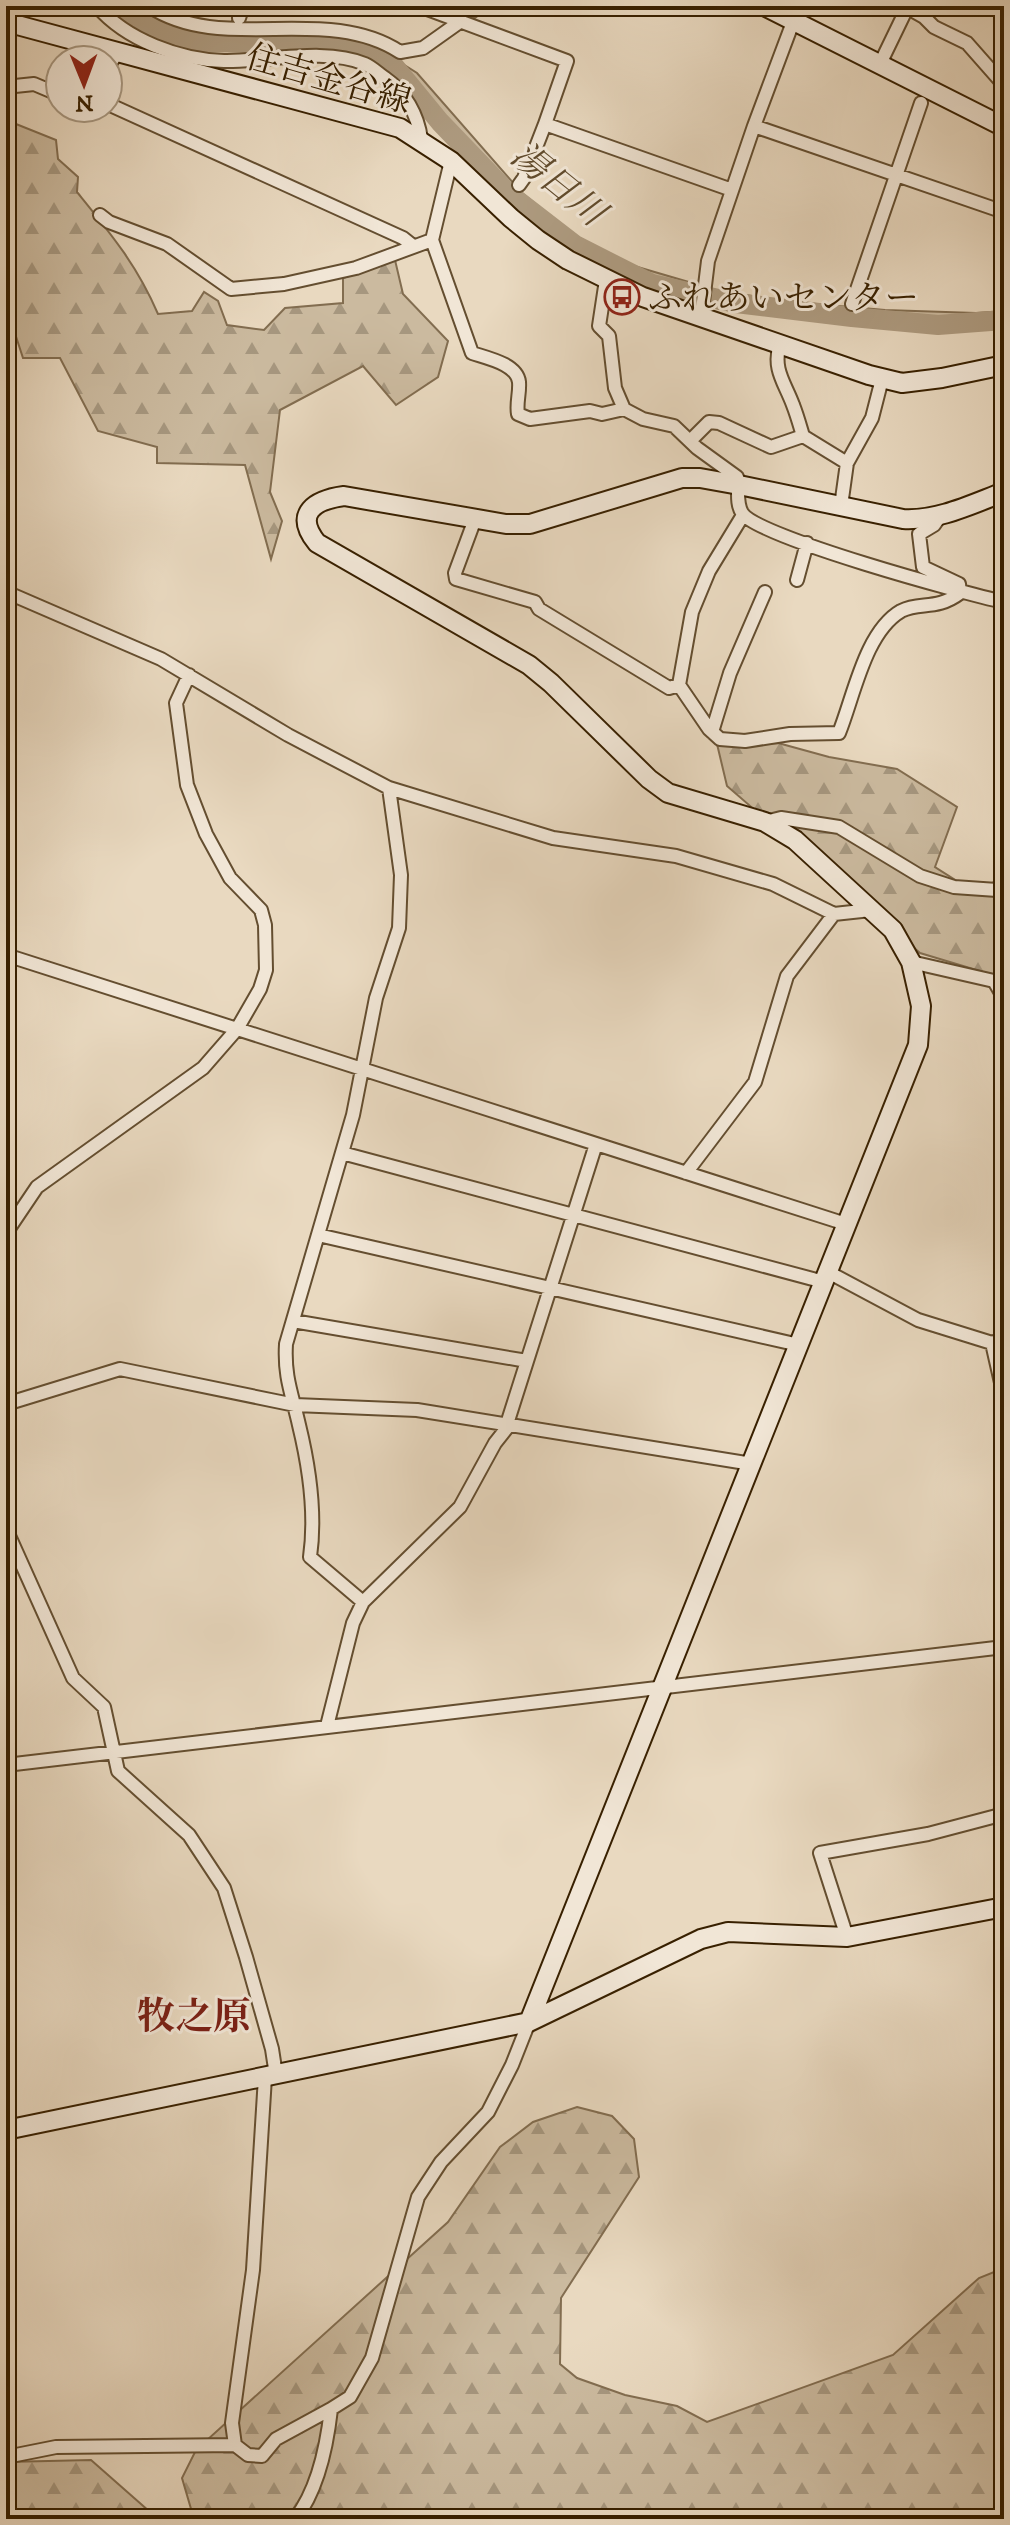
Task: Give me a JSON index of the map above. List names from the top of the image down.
{
  "streets": {
    "street": ["住吉金谷線"]
  },
  "districts": ["牧之原"],
  "water": ["湯日川"],
  "places": {
    "bus stop": ["ふれあいセンター"]
  },
  "north": "bottom"
}
